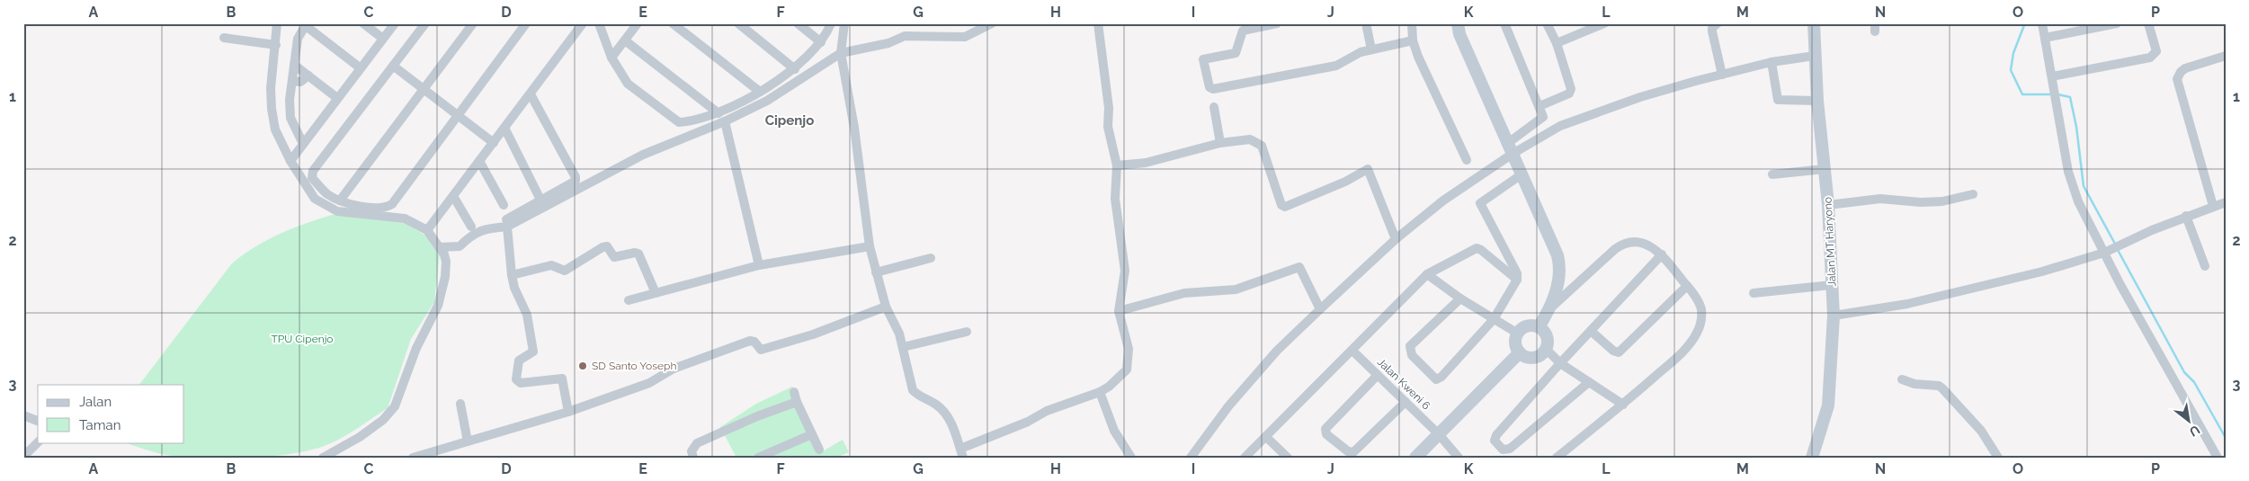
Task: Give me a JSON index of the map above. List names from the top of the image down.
{
  "streets": {
    "street": ["Jalan MT Haryono", "Jalan Kweni 6"]
  },
  "districts": ["Cipenjo"],
  "parks": ["TPU Cipenjo"],
  "places": ["SD Santo Yoseph"],
  "legend": ["Jalan", "Taman"],
  "north": "bottom right",
  "grid": {
    "columns": [
      "A",
      "B",
      "C",
      "D",
      "E",
      "F",
      "G",
      "H",
      "I",
      "J",
      "K",
      "L",
      "M",
      "N",
      "O",
      "P"
    ],
    "rows": ["1", "2", "3"]
  }
}
